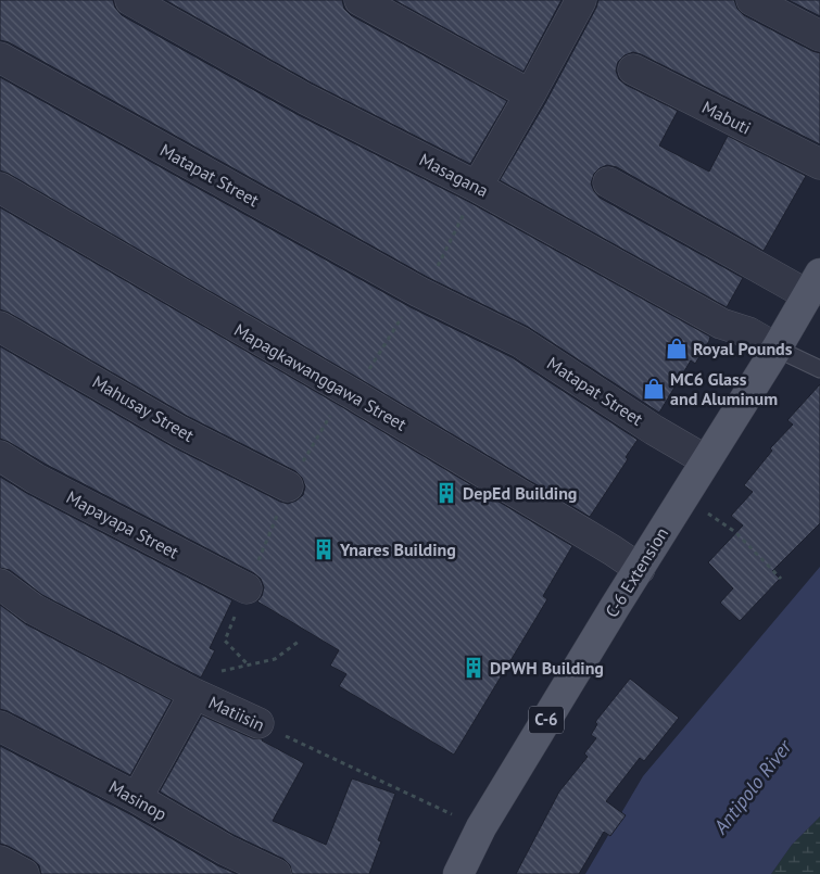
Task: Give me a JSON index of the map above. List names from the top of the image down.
{
  "streets": {
    "main road": ["C-6 Extension", "C-6"],
    "street": [
      "Mabuti",
      "Matapat Street",
      "Masagana",
      "Mapagkawanggawa Street",
      "Mahusay Street",
      "Mapayapa Street",
      "Matiisin",
      "Masinop"
    ]
  },
  "crossings": [
    ["Matapat Street", "C-6 Extension"],
    ["Masagana", "C-6 Extension"],
    ["Mapagkawanggawa Street", "C-6 Extension"],
    ["C-6 Extension", "Matiisin"]
  ],
  "water": ["Antipolo River"],
  "places": {
    "shop": ["Royal Pounds", "MC6 Glass and Aluminum"],
    "building": ["DepEd Building", "Ynares Building", "DPWH Building"]
  }
}
